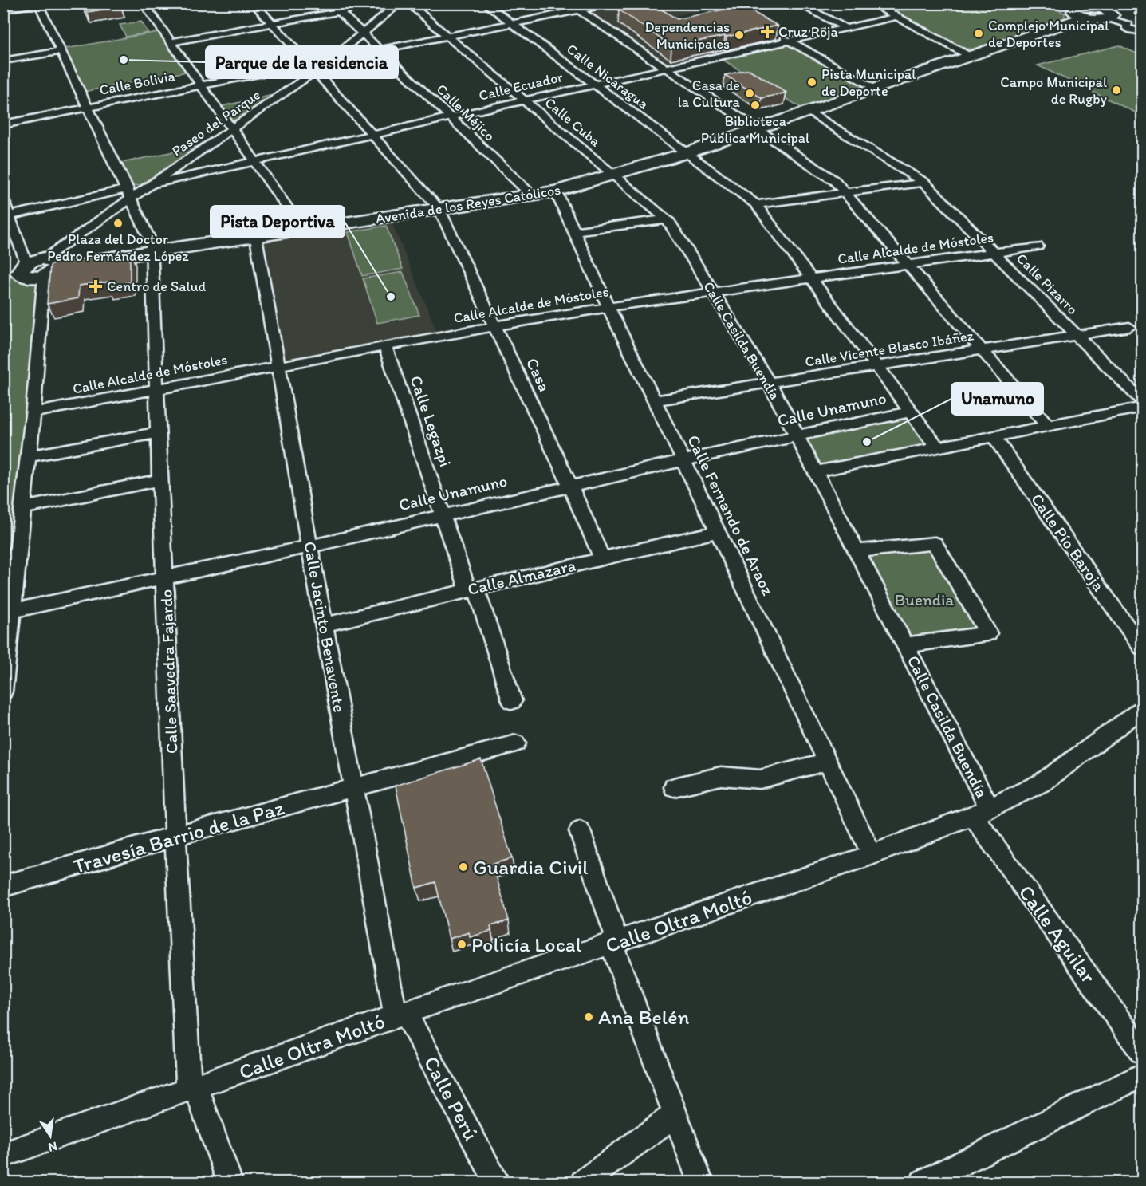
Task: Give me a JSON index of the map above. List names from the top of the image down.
{
  "streets": {
    "main road": ["Avenida de los Reyes Católicos"],
    "street": [
      "Calle Nicaragua",
      "Calle Bolivia",
      "Calle Ecuador",
      "Calle Méjico",
      "Calle Cuba",
      "Paseo del Parque",
      "Calle Alcalde de Móstoles",
      "Calle Pizarro",
      "Calle Casilda Buendía",
      "Calle Vicente Blasco Ibáñez",
      "Casa",
      "Calle Unamuno",
      "Calle Legazpi",
      "Calle Fernando de Araoz",
      "Calle Pío Baroja",
      "Calle Almazara",
      "Calle Jacinto Benavente",
      "Calle Saavedra Fajardo",
      "Travesía Barrio de la Paz",
      "Calle Oltra Moltó",
      "Calle Aguilar",
      "Calle Perú"
    ]
  },
  "crossings": [
    ["Calle Nicaragua", "Calle Ecuador"],
    ["Calle Nicaragua", "Avenida de los Reyes Católicos"],
    ["Calle Nicaragua", "Calle Alcalde de Móstoles"],
    ["Calle Nicaragua", "Calle Vicente Blasco Ibáñez"],
    ["Calle Nicaragua", "Calle Unamuno"],
    ["Calle Bolivia", "Paseo del Parque"],
    ["Calle Bolivia", "Casa"],
    ["Calle Bolivia", "Calle Saavedra Fajardo"],
    ["Calle Ecuador", "Calle Méjico"],
    ["Calle Ecuador", "Calle Cuba"],
    ["Calle Ecuador", "Paseo del Parque"],
    ["Calle Ecuador", "Casa"],
    ["Calle Méjico", "Paseo del Parque"],
    ["Calle Méjico", "Avenida de los Reyes Católicos"],
    ["Calle Cuba", "Avenida de los Reyes Católicos"],
    ["Calle Cuba", "Calle Casilda Buendía"],
    ["Paseo del Parque", "Avenida de los Reyes Católicos"],
    ["Paseo del Parque", "Casa"],
    ["Paseo del Parque", "Calle Saavedra Fajardo"],
    ["Avenida de los Reyes Católicos", "Calle Pizarro"],
    ["Avenida de los Reyes Católicos", "Calle Casilda Buendía"],
    ["Avenida de los Reyes Católicos", "Casa"],
    ["Avenida de los Reyes Católicos", "Calle Fernando de Araoz"],
    ["Avenida de los Reyes Católicos", "Calle Jacinto Benavente"],
    ["Avenida de los Reyes Católicos", "Calle Saavedra Fajardo"],
    ["Calle Alcalde de Móstoles", "Calle Pizarro"],
    ["Calle Alcalde de Móstoles", "Calle Casilda Buendía"],
    ["Calle Alcalde de Móstoles", "Casa"],
    ["Calle Alcalde de Móstoles", "Calle Legazpi"],
    ["Calle Alcalde de Móstoles", "Calle Fernando de Araoz"],
    ["Calle Alcalde de Móstoles", "Calle Jacinto Benavente"],
    ["Calle Alcalde de Móstoles", "Calle Saavedra Fajardo"],
    ["Calle Pizarro", "Calle Vicente Blasco Ibáñez"],
    ["Calle Casilda Buendía", "Calle Vicente Blasco Ibáñez"],
    ["Calle Casilda Buendía", "Calle Unamuno"],
    ["Calle Casilda Buendía", "Calle Oltra Moltó"],
    ["Calle Casilda Buendía", "Calle Aguilar"],
    ["Calle Vicente Blasco Ibáñez", "Calle Fernando de Araoz"],
    ["Casa", "Calle Unamuno"],
    ["Casa", "Calle Almazara"],
    ["Calle Unamuno", "Calle Legazpi"],
    ["Calle Unamuno", "Calle Fernando de Araoz"],
    ["Calle Unamuno", "Calle Jacinto Benavente"],
    ["Calle Unamuno", "Calle Saavedra Fajardo"],
    ["Calle Legazpi", "Calle Almazara"],
    ["Calle Fernando de Araoz", "Calle Almazara"],
    ["Calle Fernando de Araoz", "Calle Oltra Moltó"],
    ["Calle Almazara", "Calle Jacinto Benavente"],
    ["Calle Jacinto Benavente", "Travesía Barrio de la Paz"],
    ["Calle Jacinto Benavente", "Calle Oltra Moltó"],
    ["Calle Jacinto Benavente", "Calle Perú"],
    ["Calle Saavedra Fajardo", "Travesía Barrio de la Paz"],
    ["Calle Saavedra Fajardo", "Calle Oltra Moltó"],
    ["Calle Oltra Moltó", "Calle Aguilar"],
    ["Calle Oltra Moltó", "Calle Perú"]
  ],
  "parks": ["Buendia"],
  "places": {
    "health": ["Cruz Roja", "Centro de Salud"],
    "other": [
      "Complejo Municipal de Deportes",
      "Dependencias Municipales",
      "Parque de la residencia",
      "Pista Municipal de Deporte",
      "Campo Municipal de Rugby",
      "Casa de la Cultura",
      "Biblioteca Pública Municipal",
      "Plaza del Doctor Pedro Fernández López",
      "Pista Deportiva",
      "Unamuno",
      "Guardia Civil",
      "Policía Local",
      "Ana Belén"
    ]
  },
  "north": "bottom"
}
